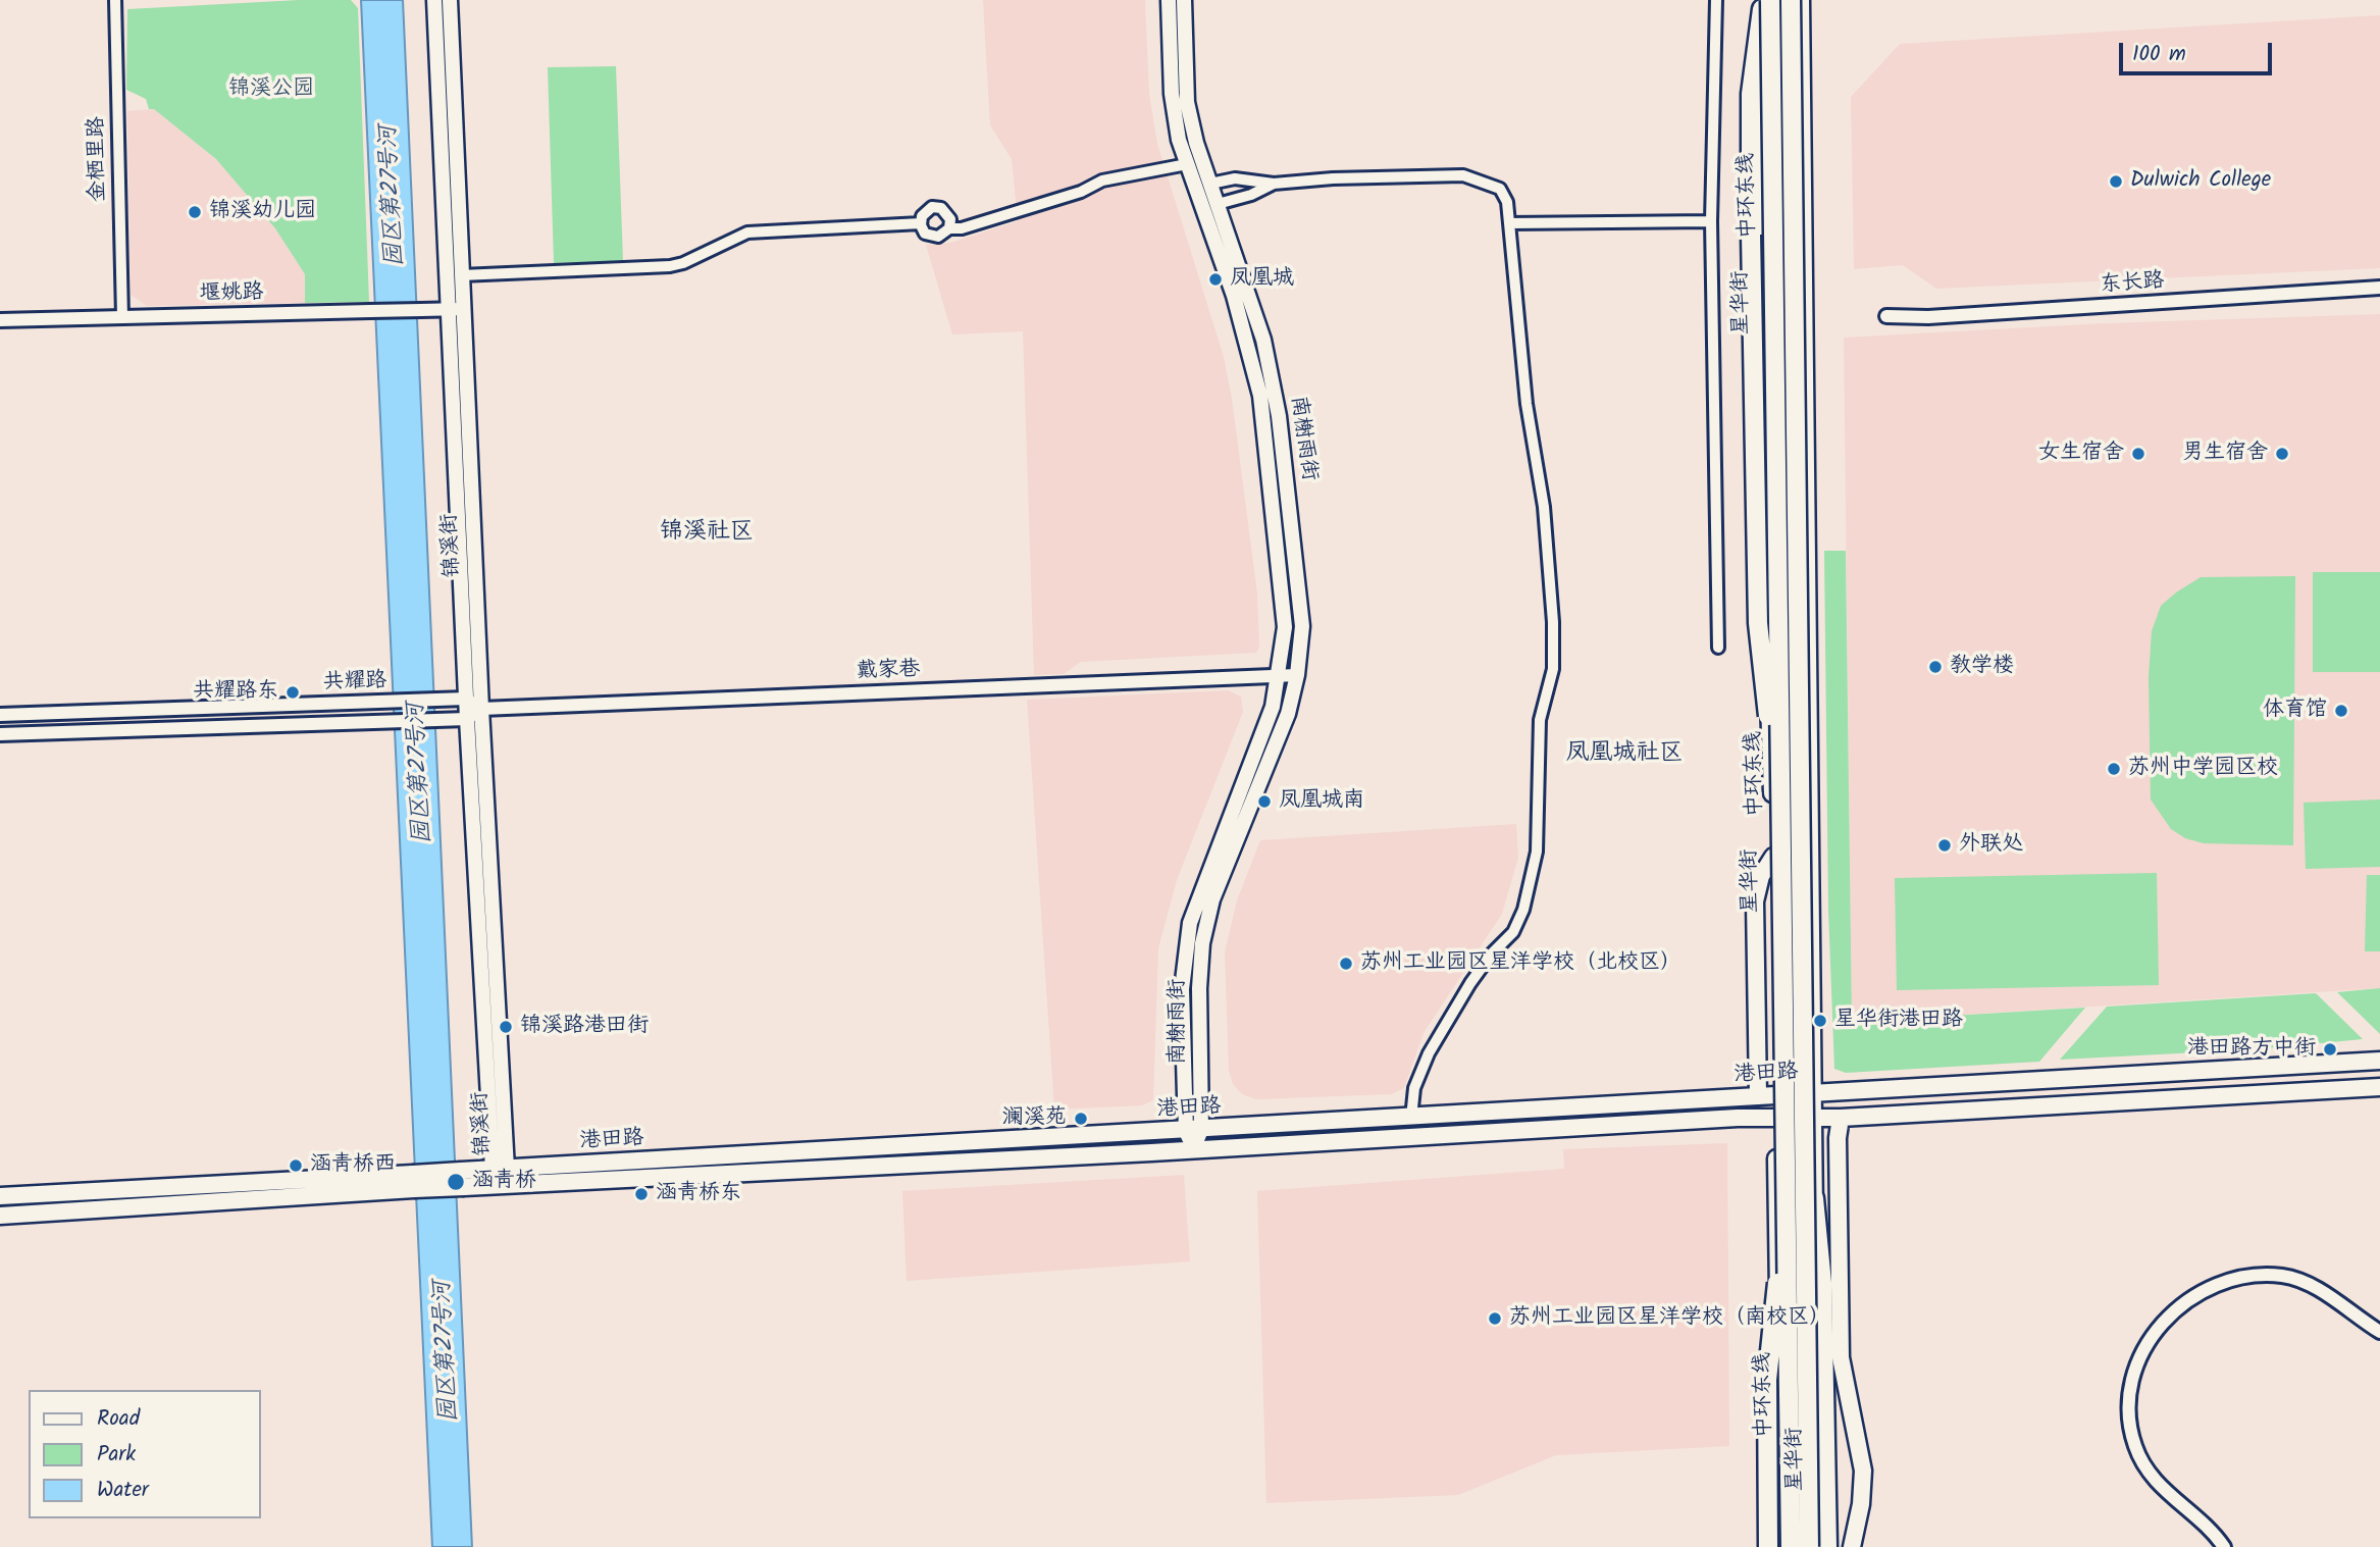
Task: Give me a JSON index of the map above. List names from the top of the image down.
{
  "streets": {
    "highway": ["中环东线"],
    "main road": [
      "星华街",
      "南榭雨街",
      "锦溪街",
      "港田路"
    ],
    "street": [
      "金栖里路",
      "东长路",
      "堰姚路",
      "戴家巷",
      "共耀路"
    ]
  },
  "crossings": [
    ["金栖里路", "堰姚路"],
    ["中环东线", "星华街"],
    ["堰姚路", "锦溪街"],
    ["星华街", "港田路"],
    ["南榭雨街", "戴家巷"],
    ["南榭雨街", "港田路"],
    ["锦溪街", "戴家巷"],
    ["锦溪街", "共耀路"],
    ["锦溪街", "港田路"]
  ],
  "districts": ["锦溪社区", "凤凰城社区"],
  "water": ["园区第27号河"],
  "parks": ["锦溪公园"],
  "places": [
    "Dulwich College",
    "锦溪幼儿园",
    "凤凰城",
    "女生宿舍",
    "男生宿舍",
    "教学楼",
    "共耀路东",
    "体育馆",
    "苏州中学园区校",
    "凤凰城南",
    "外联处",
    "苏州工业园区星洋学校（北校区）",
    "星华街港田路",
    "锦溪路港田街",
    "港田路方中街",
    "澜溪苑",
    "涵青桥西",
    "涵青桥",
    "涵青桥东",
    "苏州工业园区星洋学校（南校区）"
  ],
  "legend": ["Road", "Park", "Water"],
  "scale_bar": "100 m"
}
